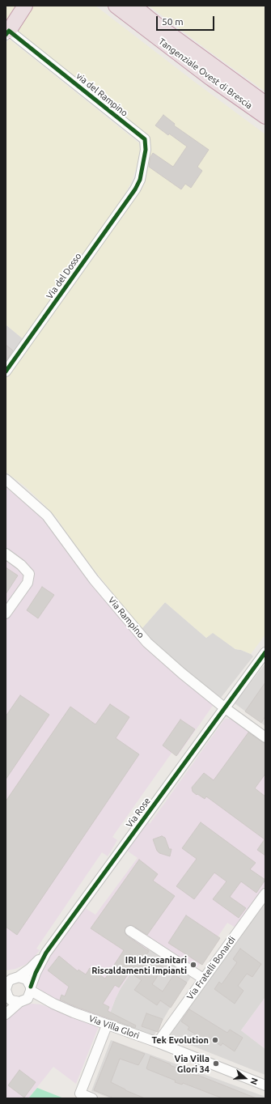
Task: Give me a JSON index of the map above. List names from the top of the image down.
{
  "streets": {
    "highway": ["Tangenziale Ovest di Brescia"],
    "street": [
      "via del Rampino",
      "Via del Dosso",
      "Via Rampino",
      "Via Rose",
      "Via Fratelli Bonardi",
      "Via Villa Glori"
    ]
  },
  "crossings": [
    ["via del Rampino", "Via del Dosso"],
    ["Via Rampino", "Via Rose"],
    ["Via Rose", "Via Villa Glori"],
    ["Via Fratelli Bonardi", "Via Villa Glori"]
  ],
  "places": ["IRI Idrosanitari Riscaldamenti Impianti", "Tek Evolution", "Via Villa Glori 34"],
  "scale_bar": "50 m",
  "north": "right"
}
